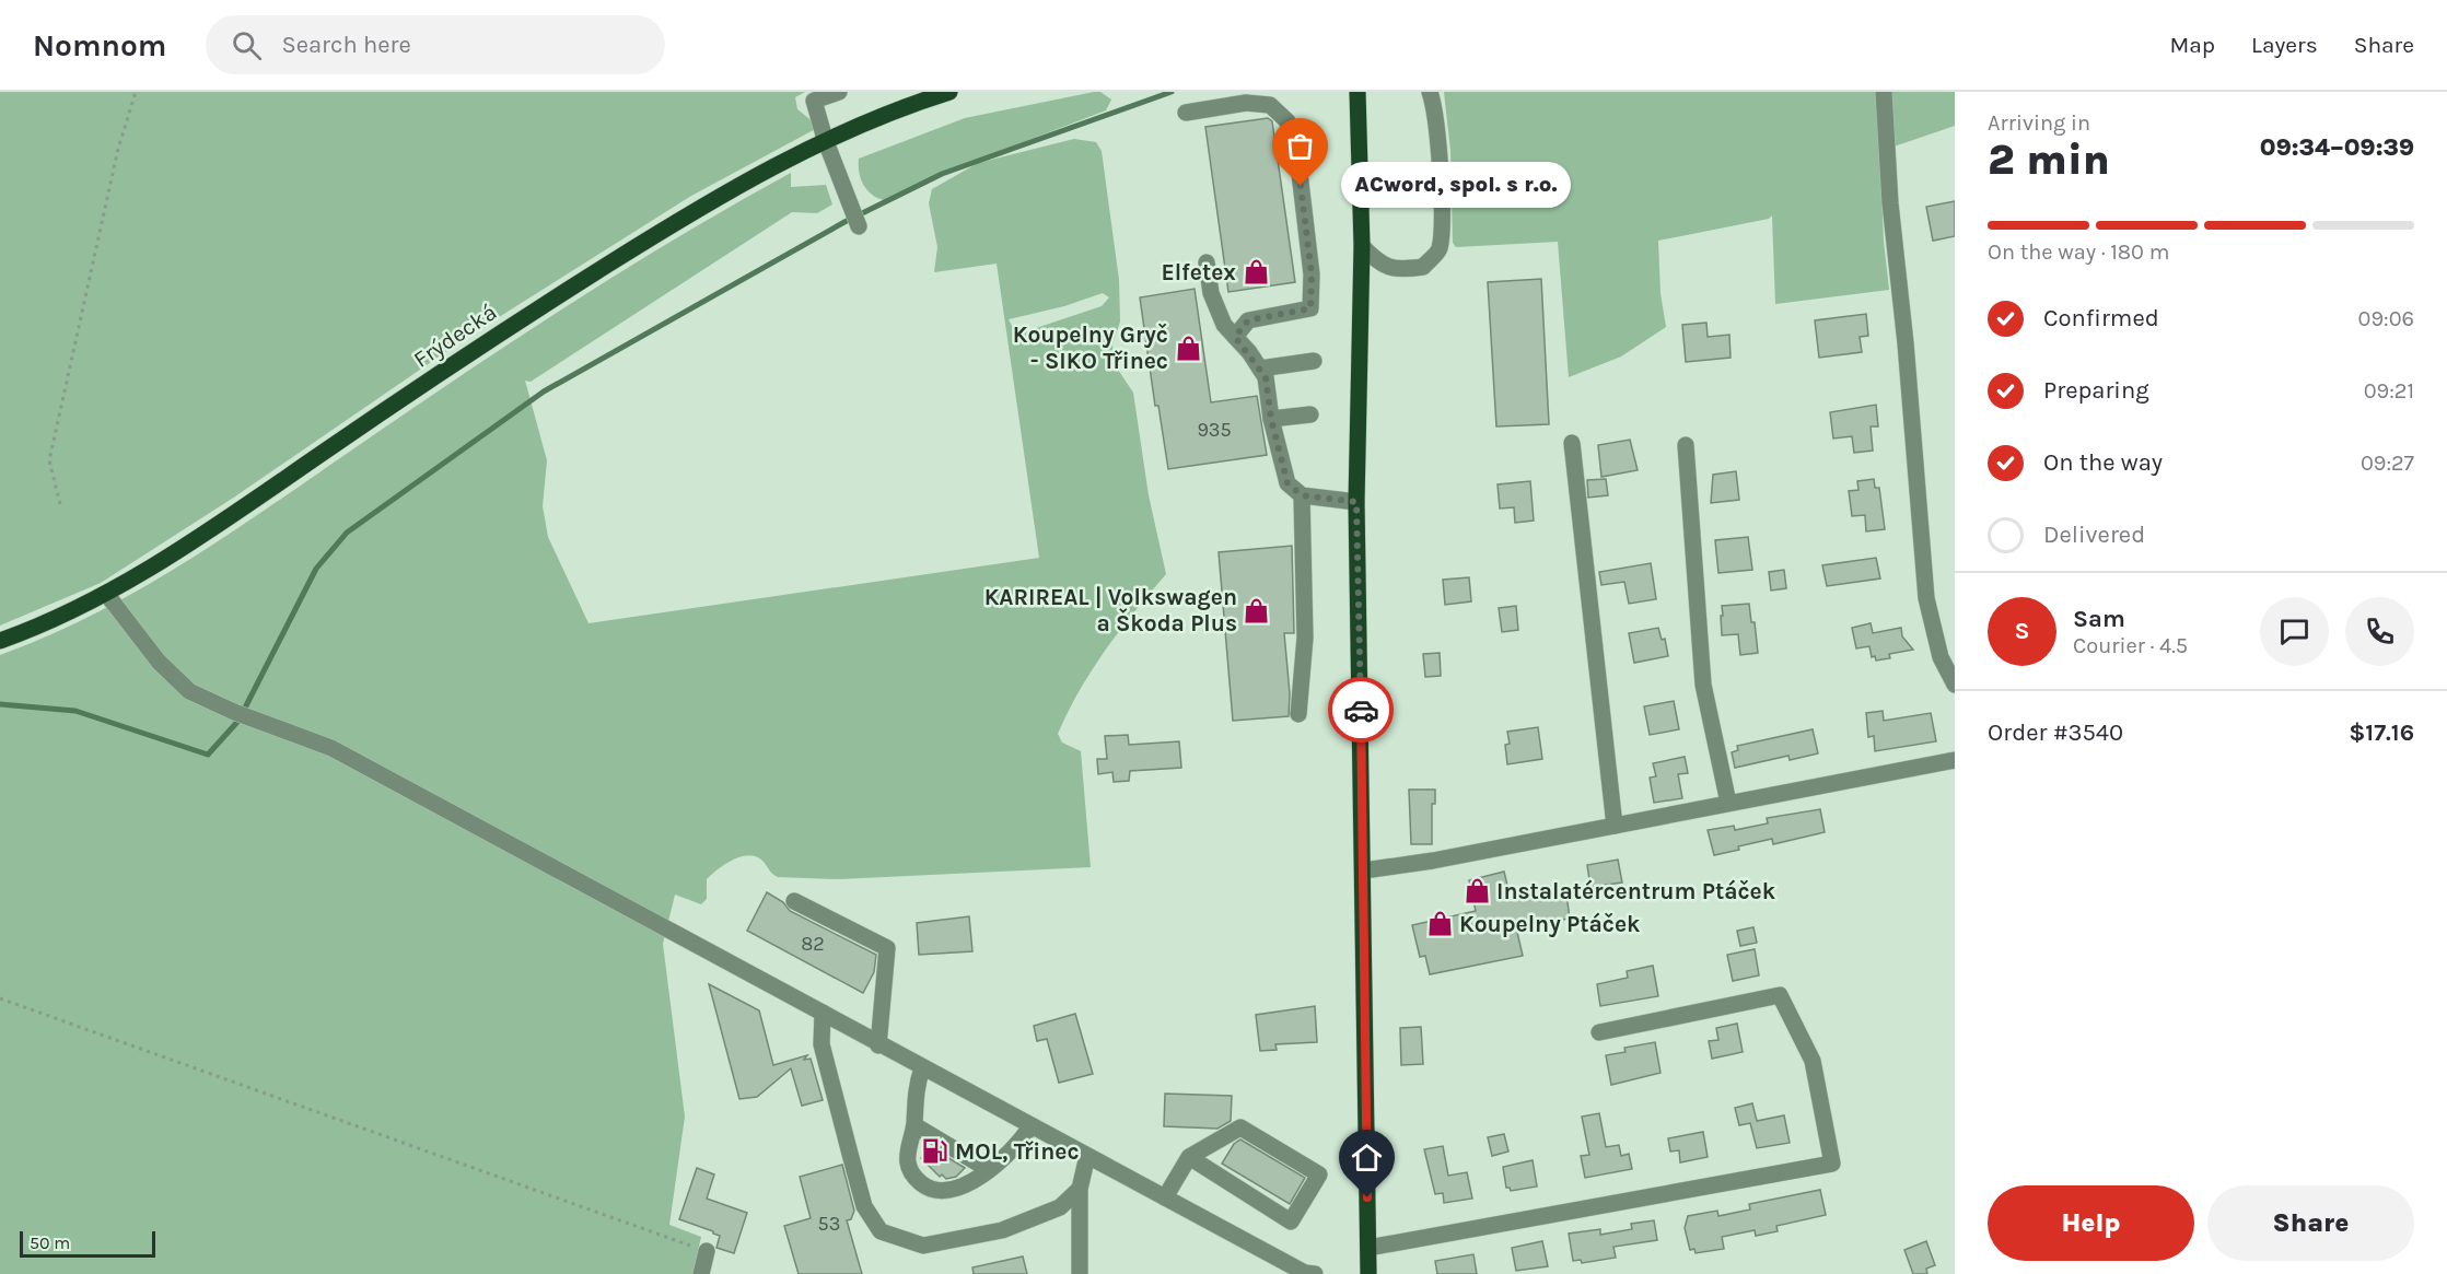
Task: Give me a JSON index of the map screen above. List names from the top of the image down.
{
  "streets": {
    "main road": ["Frýdecká"]
  },
  "places": {
    "other": ["ACword, spol. s r.o."],
    "shop": [
      "Elfetex",
      "Koupelny Gryč - SIKO Třinec",
      "KARIREAL | Volkswagen a Škoda Plus",
      "Instalatércentrum Ptáček",
      "Koupelny Ptáček"
    ],
    "fuel station": ["MOL, Třinec"]
  },
  "house_numbers": ["935", "82", "53"],
  "scale_bar": "50 m",
  "page": {
    "header": "Nomnom",
    "search": "Search here",
    "nav": ["Map", "Layers", "Share"],
    "heading": ["2 min", "Arriving in", "09:34–09:39"],
    "panel": [
      "Sam",
      "Courier · 4.5",
      "Order #3540",
      "$17.16"
    ],
    "bubble": "ACword, spol. s r.o.",
    "bar": "On the way · 180 m",
    "list": [
      ["Confirmed", "09:06"],
      ["Preparing", "09:21"],
      ["On the way", "09:27"],
      "Delivered"
    ],
    "round": "S",
    "buttons": ["Help", "Share"],
    "scale": "50 m"
  }
}
